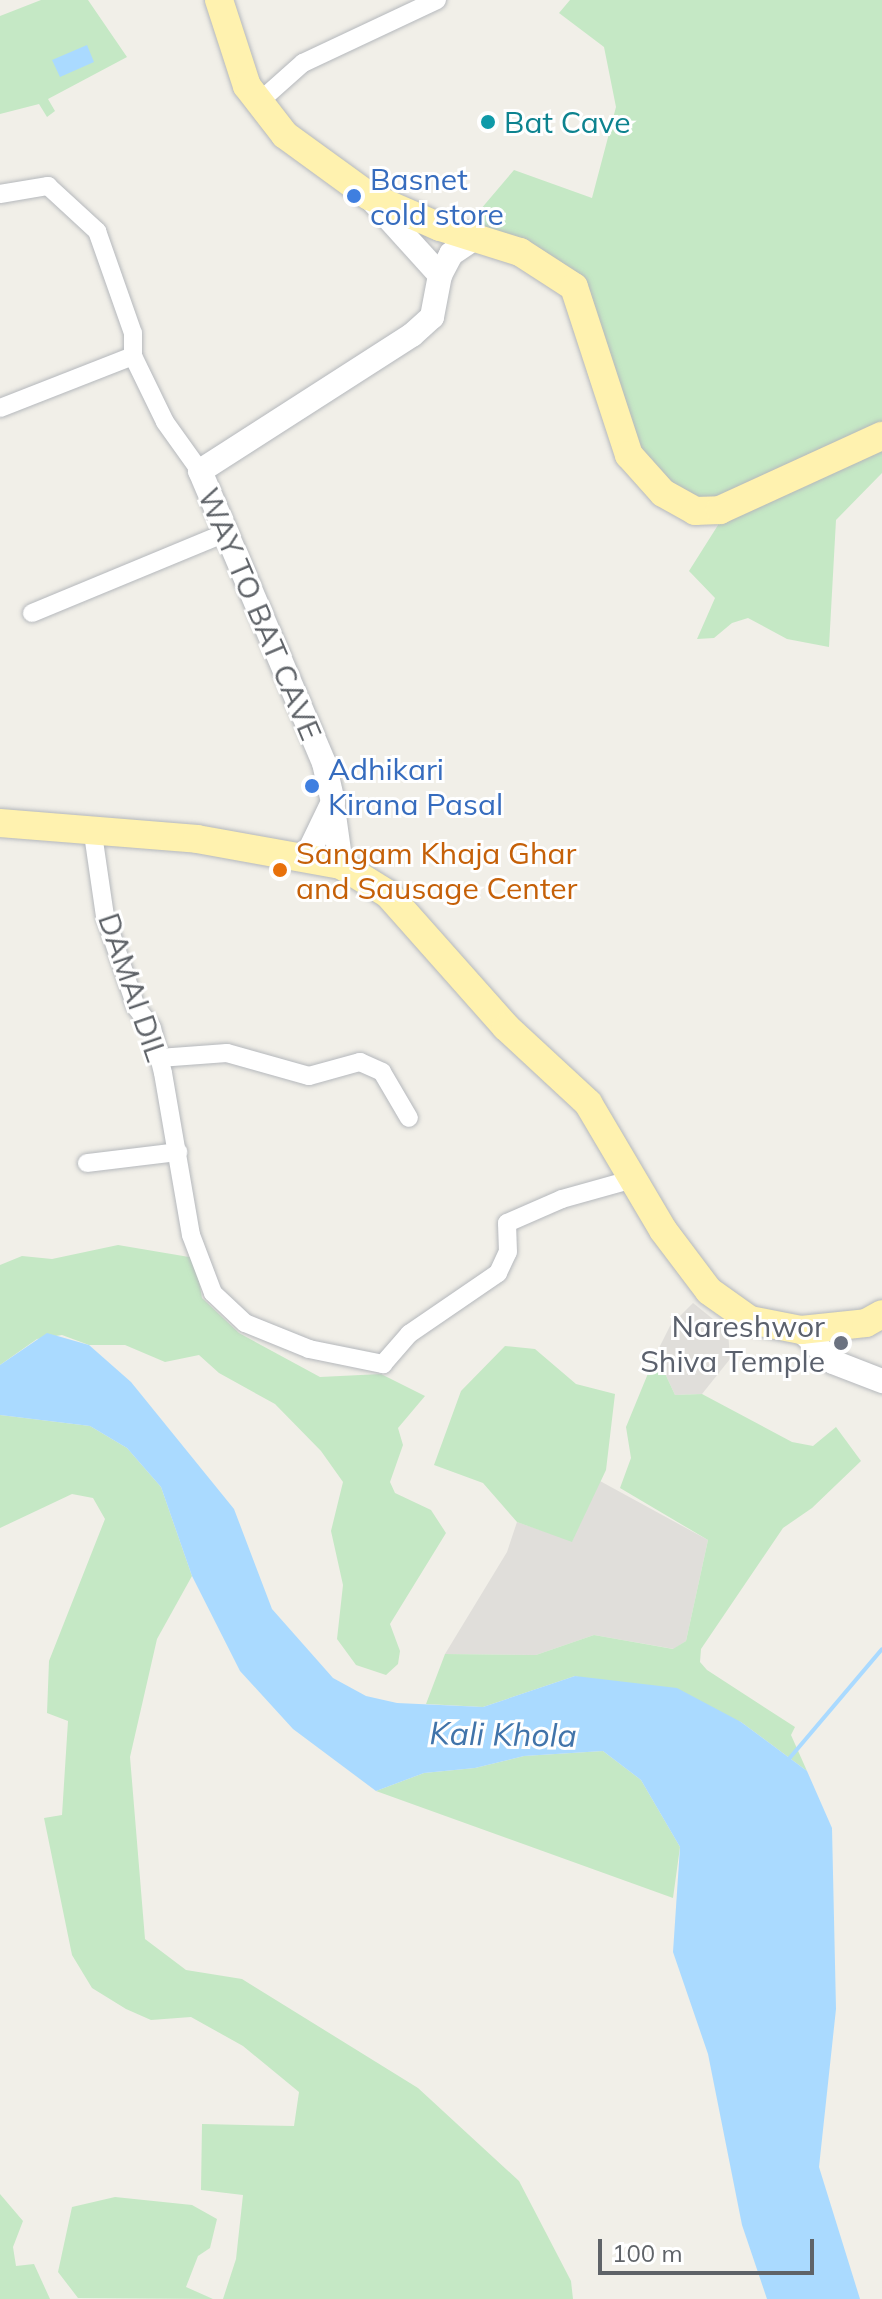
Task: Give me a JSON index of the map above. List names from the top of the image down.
{
  "streets": {
    "main road": ["WAY TO BAT CAVE"],
    "street": ["DAMAI DIL"]
  },
  "water": ["Kali Khola"],
  "places": [
    "Bat Cave",
    "Basnet cold store",
    "Adhikari Kirana Pasal",
    "Sangam Khaja Ghar and Sausage Center",
    "Nareshwor Shiva Temple"
  ],
  "scale_bar": "100 m"
}
